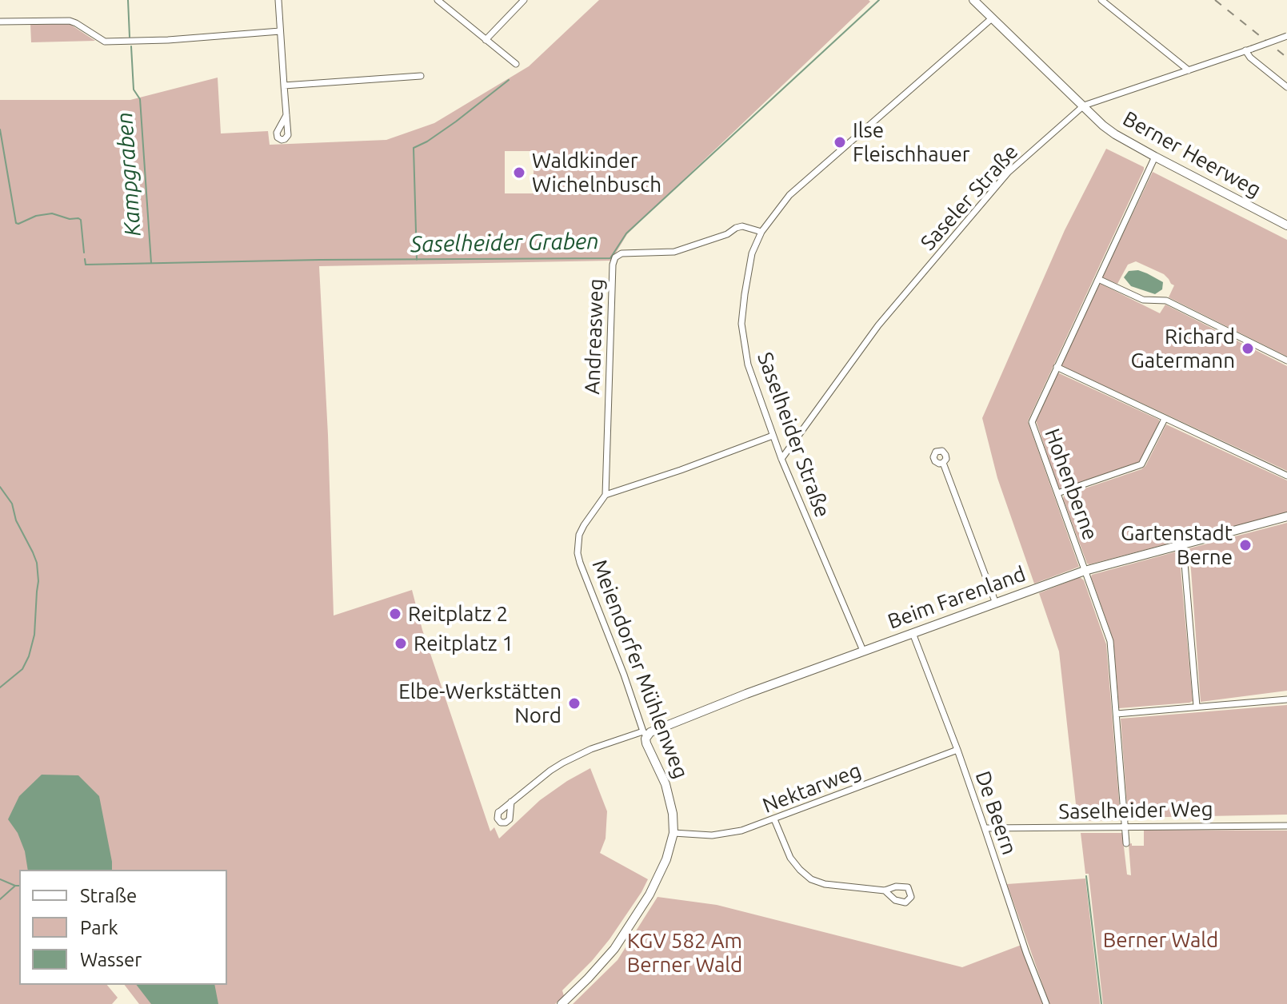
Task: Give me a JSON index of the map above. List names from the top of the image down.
{
  "streets": {
    "street": [
      "Berner Heerweg",
      "Saseler Straße",
      "Andreasweg",
      "Saselheider Straße",
      "Hohenberne",
      "Beim Farenland",
      "Meiendorfer Mühlenweg",
      "Nektarweg",
      "Saselheider Weg",
      "De Beern"
    ]
  },
  "crossings": [
    ["Berner Heerweg", "Saseler Straße"],
    ["Berner Heerweg", "Saselheider Straße"],
    ["Berner Heerweg", "Hohenberne"],
    ["Saseler Straße", "Saselheider Straße"],
    ["Andreasweg", "Saselheider Straße"],
    ["Andreasweg", "Meiendorfer Mühlenweg"],
    ["Saselheider Straße", "Beim Farenland"],
    ["Hohenberne", "Beim Farenland"],
    ["Hohenberne", "Saselheider Weg"],
    ["Beim Farenland", "Meiendorfer Mühlenweg"],
    ["Beim Farenland", "De Beern"],
    ["Meiendorfer Mühlenweg", "Nektarweg"],
    ["Nektarweg", "De Beern"],
    ["Saselheider Weg", "De Beern"]
  ],
  "water": ["Kampgraben", "Saselheider Graben"],
  "parks": ["Berner Wald", "KGV 582 Am Berner Wald"],
  "places": [
    "Ilse Fleischhauer",
    "Waldkinder Wichelnbusch",
    "Richard Gatermann",
    "Gartenstadt Berne",
    "Reitplatz 2",
    "Reitplatz 1",
    "Elbe-Werkstätten Nord"
  ],
  "legend": ["Straße", "Park", "Wasser"]
}
